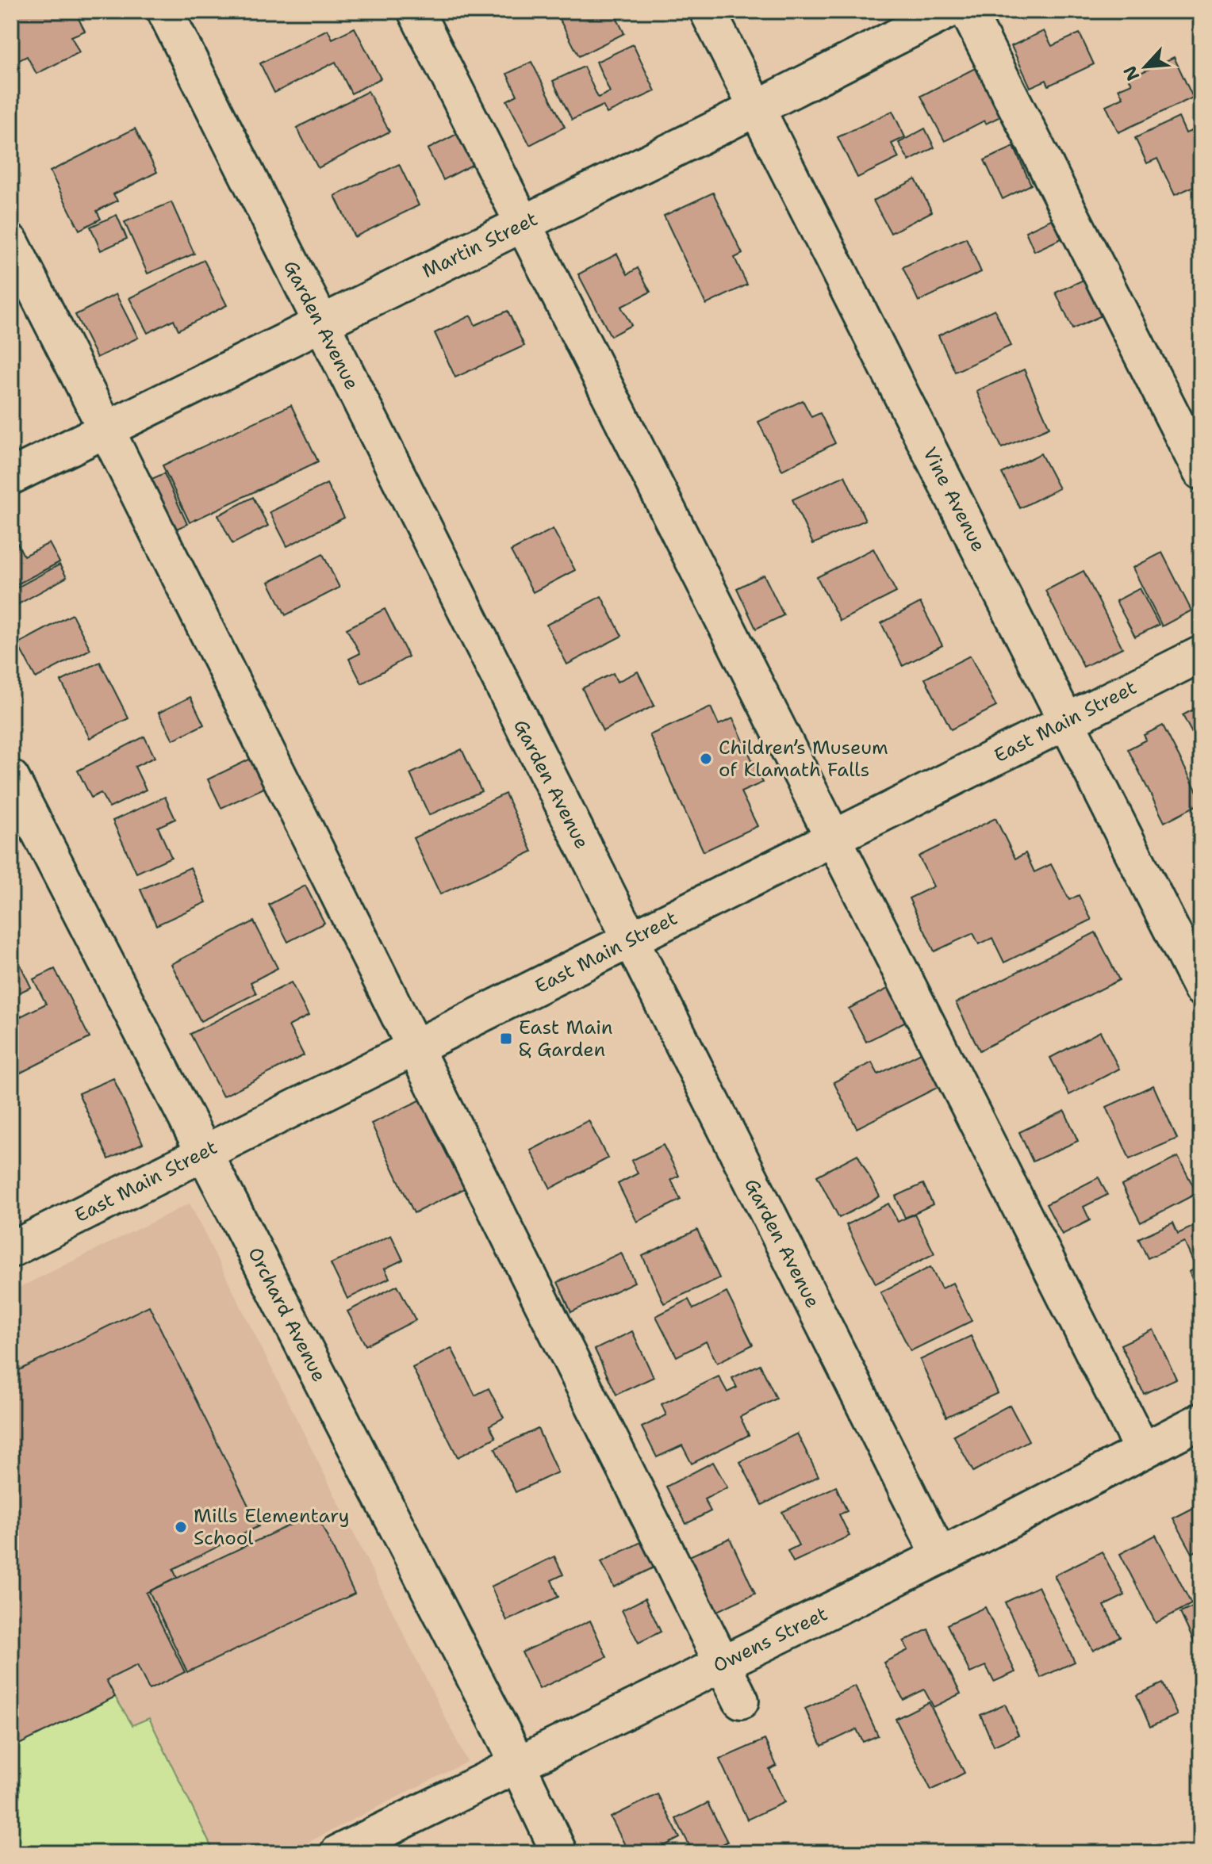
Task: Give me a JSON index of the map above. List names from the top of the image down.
{
  "streets": {
    "street": [
      "Martin Street",
      "Garden Avenue",
      "Vine Avenue",
      "East Main Street",
      "Orchard Avenue",
      "Owens Street"
    ]
  },
  "crossings": [
    ["Martin Street", "Garden Avenue"],
    ["Martin Street", "Vine Avenue"],
    ["Garden Avenue", "East Main Street"],
    ["Garden Avenue", "Owens Street"],
    ["Vine Avenue", "East Main Street"],
    ["East Main Street", "Orchard Avenue"],
    ["Orchard Avenue", "Owens Street"]
  ],
  "places": {
    "other": ["Children’s Museum of Klamath Falls", "Mills Elementary School"],
    "transit": ["East Main & Garden"]
  },
  "north": "bottom left"
}
